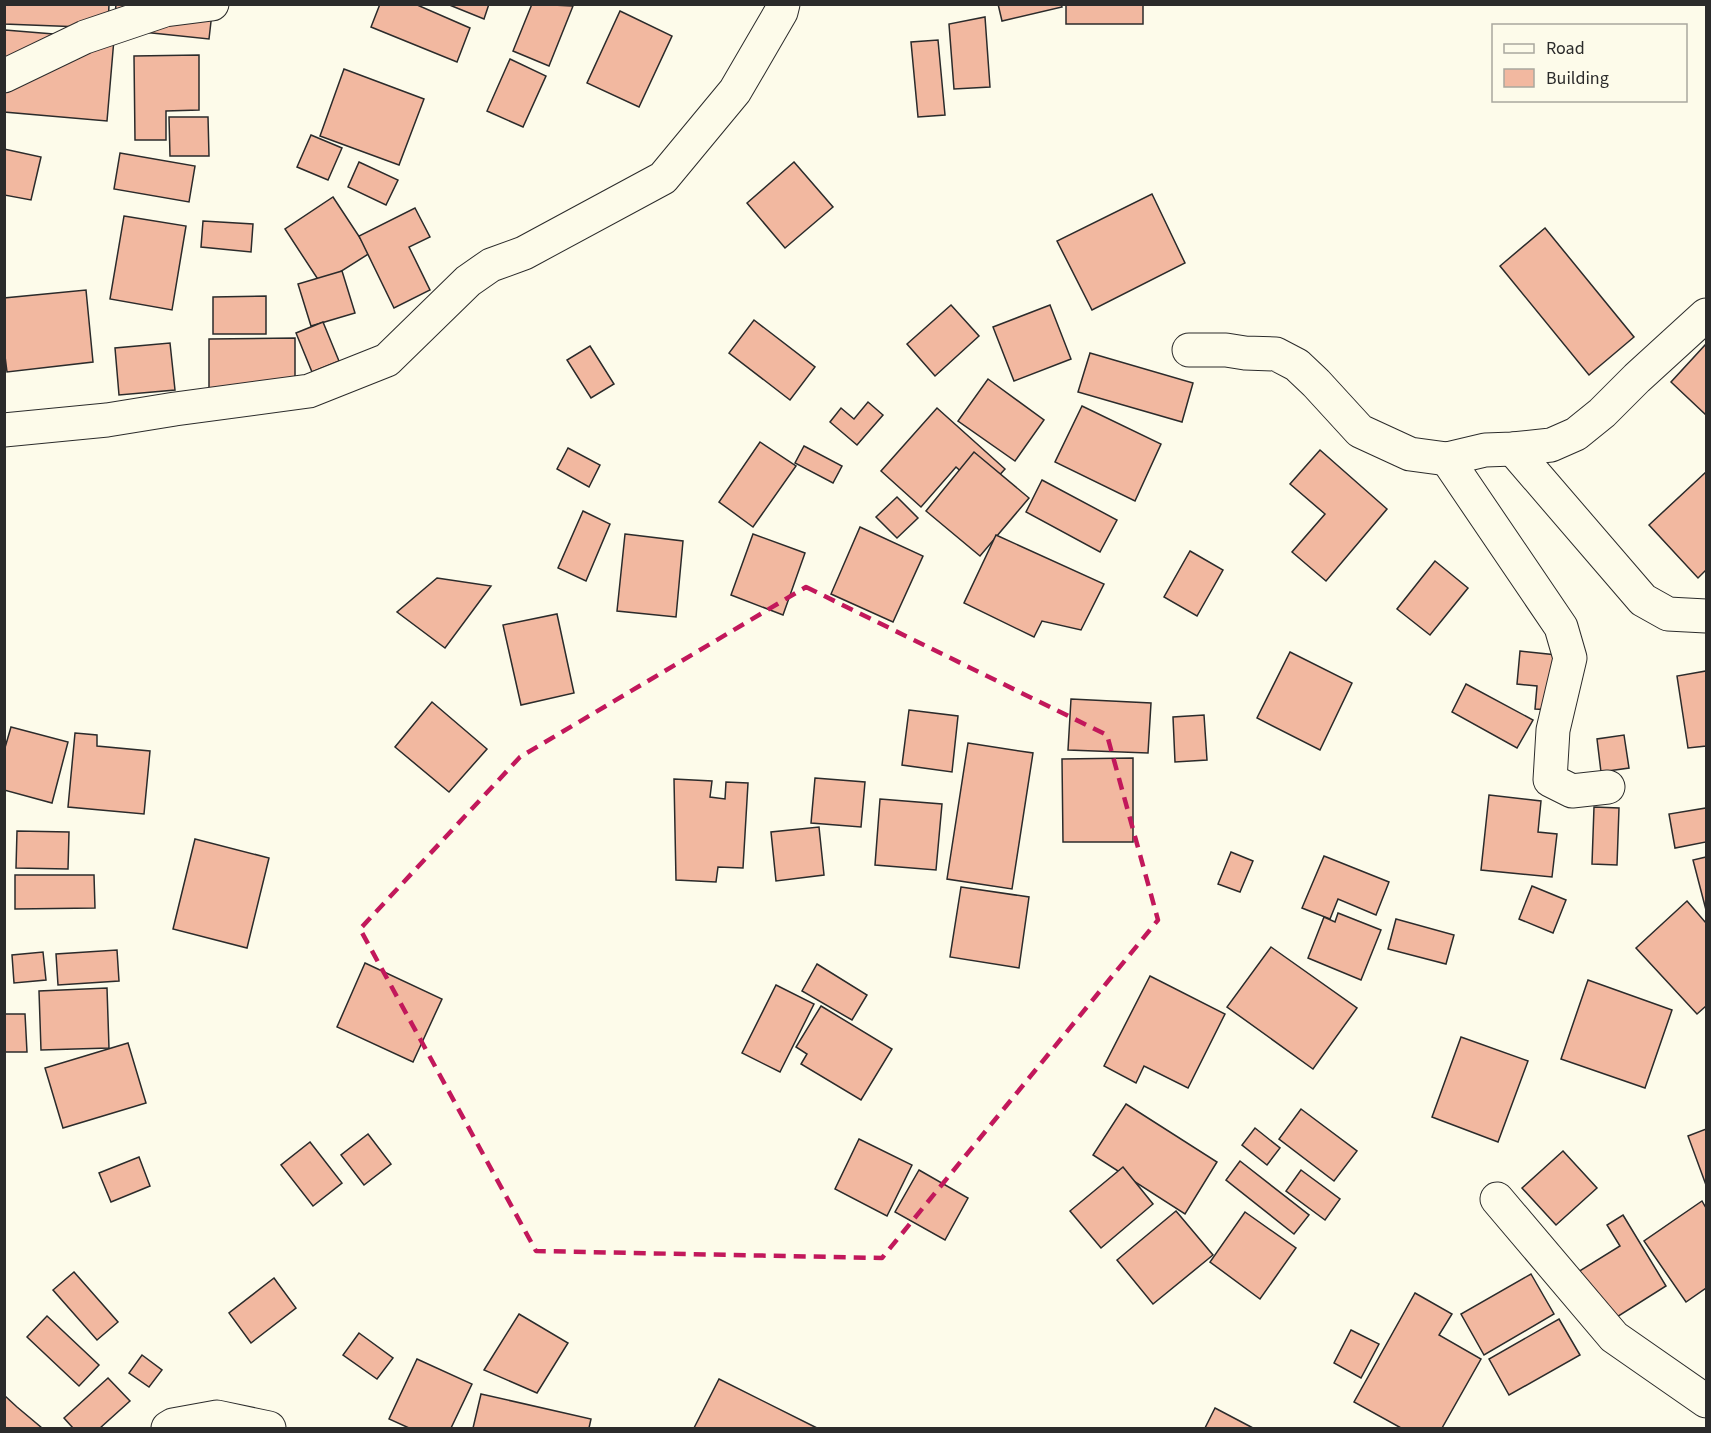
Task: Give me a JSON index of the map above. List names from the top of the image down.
{
  "legend": ["Road", "Building"]
}
